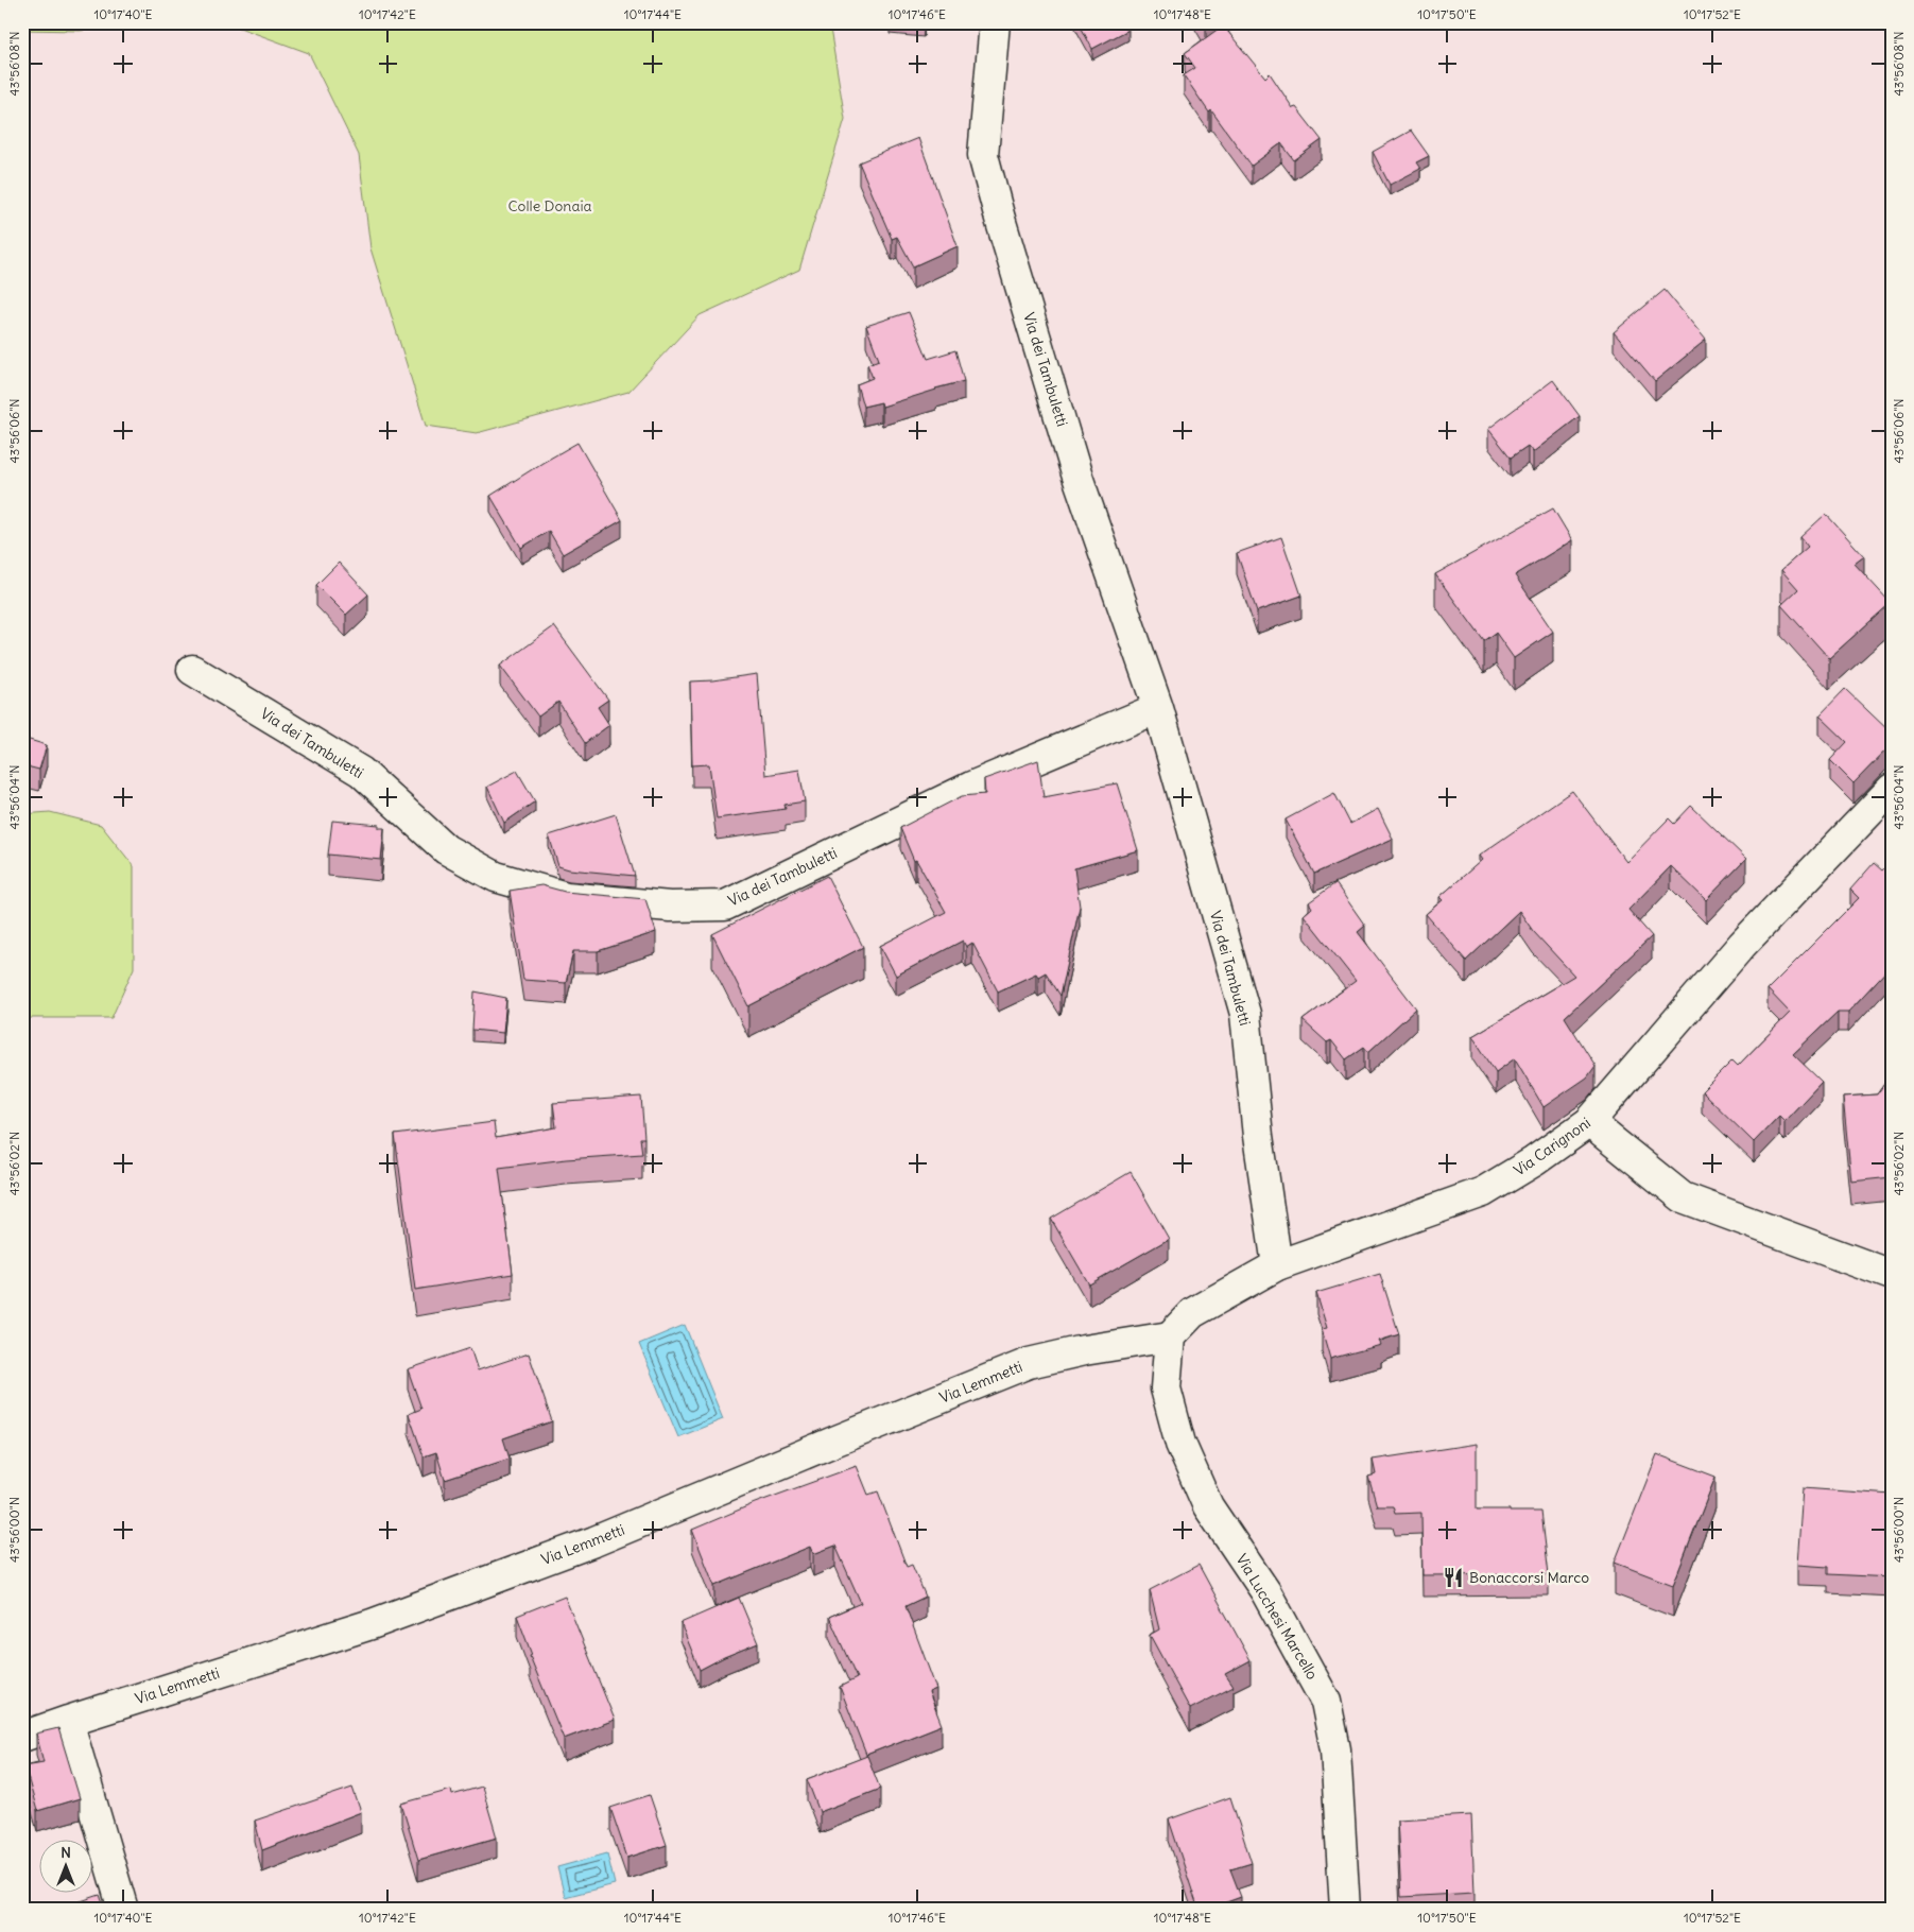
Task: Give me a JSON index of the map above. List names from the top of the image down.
{
  "streets": {
    "street": [
      "Via dei Tambuletti",
      "Via Carignoni",
      "Via Lemmetti",
      "Via Lucchesi Marcello"
    ]
  },
  "crossings": [
    ["Via dei Tambuletti", "Via Carignoni"],
    ["Via Carignoni", "Via Lemmetti"],
    ["Via Carignoni", "Via Lucchesi Marcello"],
    ["Via Lemmetti", "Via Lucchesi Marcello"]
  ],
  "parks": ["Colle Donaia"],
  "places": {
    "restaurant": ["Bonaccorsi Marco"]
  },
  "north": "top",
  "coordinates": [
    "10°17'40\"E",
    "10°17'42\"E",
    "10°17'44\"E",
    "10°17'46\"E",
    "10°17'48\"E",
    "10°17'50\"E",
    "10°17'52\"E",
    "43°56'08\"N",
    "43°56'06\"N",
    "43°56'04\"N",
    "43°56'02\"N",
    "43°56'00\"N"
  ]
}
